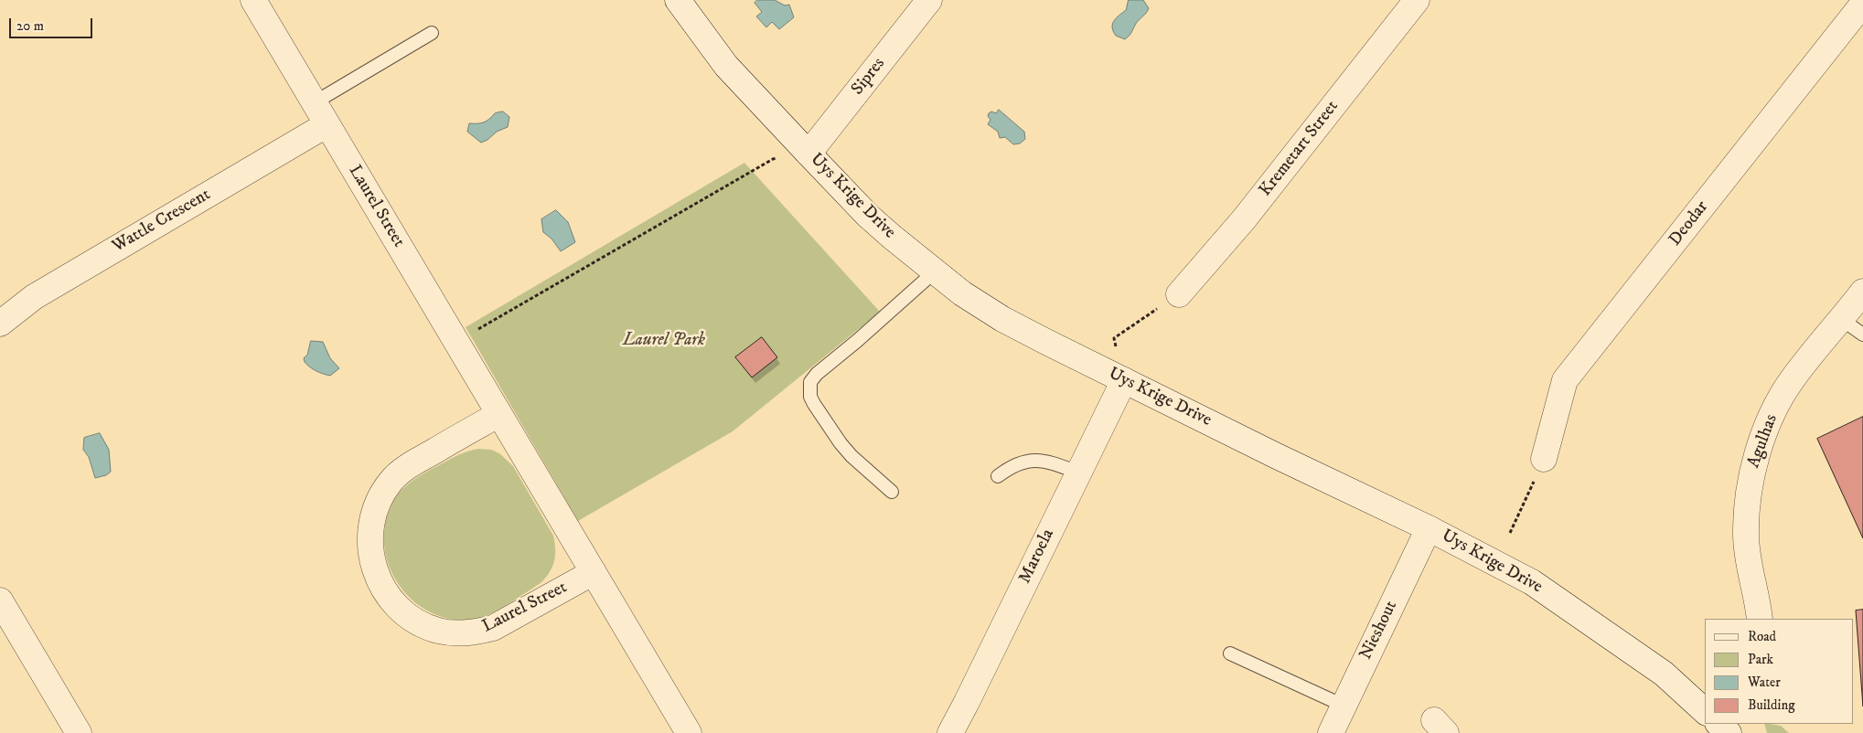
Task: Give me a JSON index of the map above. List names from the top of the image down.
{
  "streets": {
    "street": [
      "Sipres",
      "Kremetart Street",
      "Uys Krige Drive",
      "Laurel Street",
      "Wattle Crescent",
      "Deodar",
      "Agulhas",
      "Maroela",
      "Nieshout"
    ]
  },
  "crossings": [
    ["Sipres", "Uys Krige Drive"],
    ["Uys Krige Drive", "Maroela"],
    ["Uys Krige Drive", "Nieshout"],
    ["Laurel Street", "Wattle Crescent"]
  ],
  "parks": ["Laurel Park"],
  "legend": [
    "Road",
    "Park",
    "Water",
    "Building"
  ],
  "scale_bar": "20 m"
}
